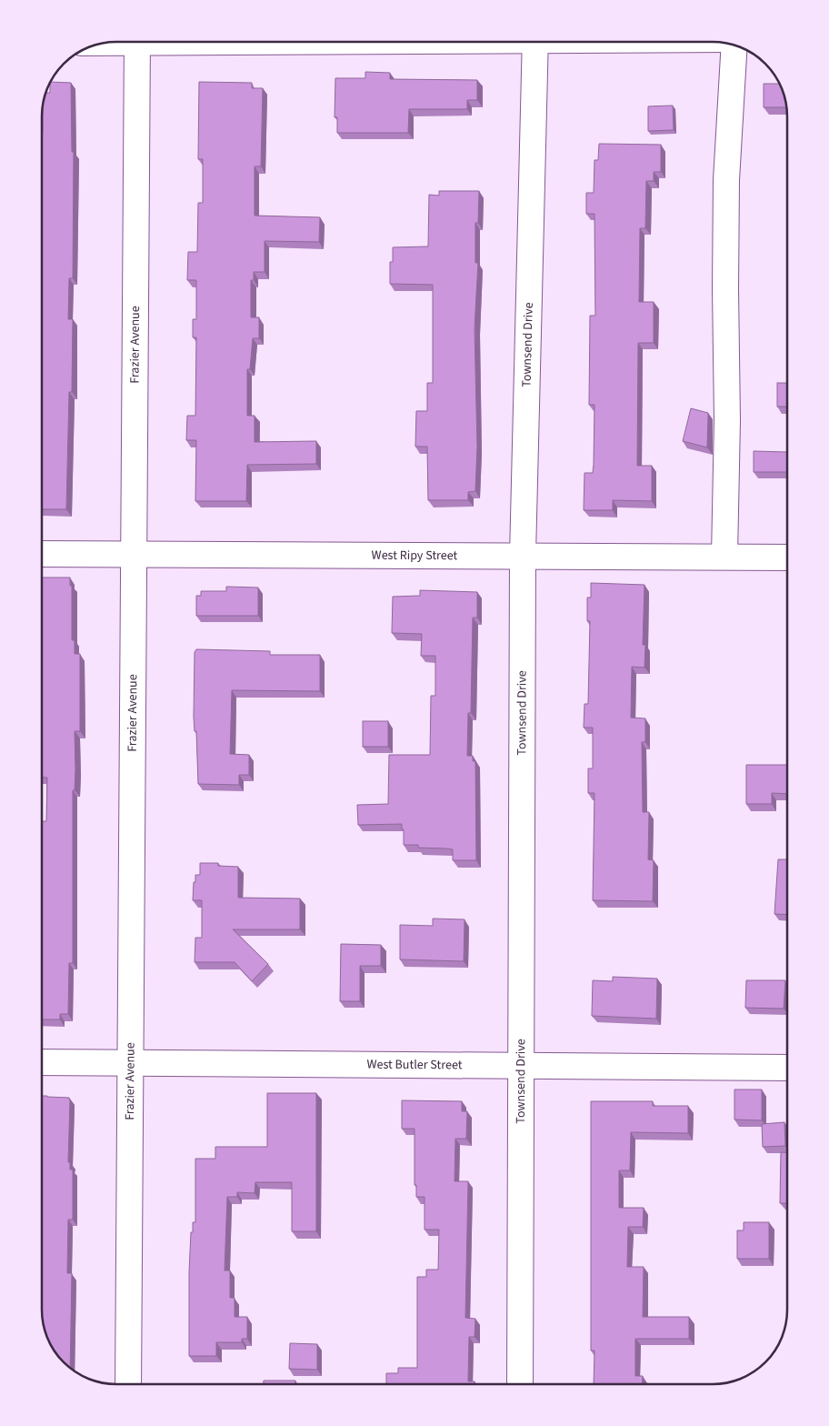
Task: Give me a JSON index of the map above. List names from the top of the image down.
{
  "streets": {
    "street": [
      "Frazier Avenue",
      "Townsend Drive",
      "West Ripy Street",
      "West Butler Street"
    ]
  },
  "crossings": [
    ["Frazier Avenue", "West Ripy Street"],
    ["Frazier Avenue", "West Butler Street"],
    ["Townsend Drive", "West Ripy Street"],
    ["Townsend Drive", "West Butler Street"]
  ]
}
